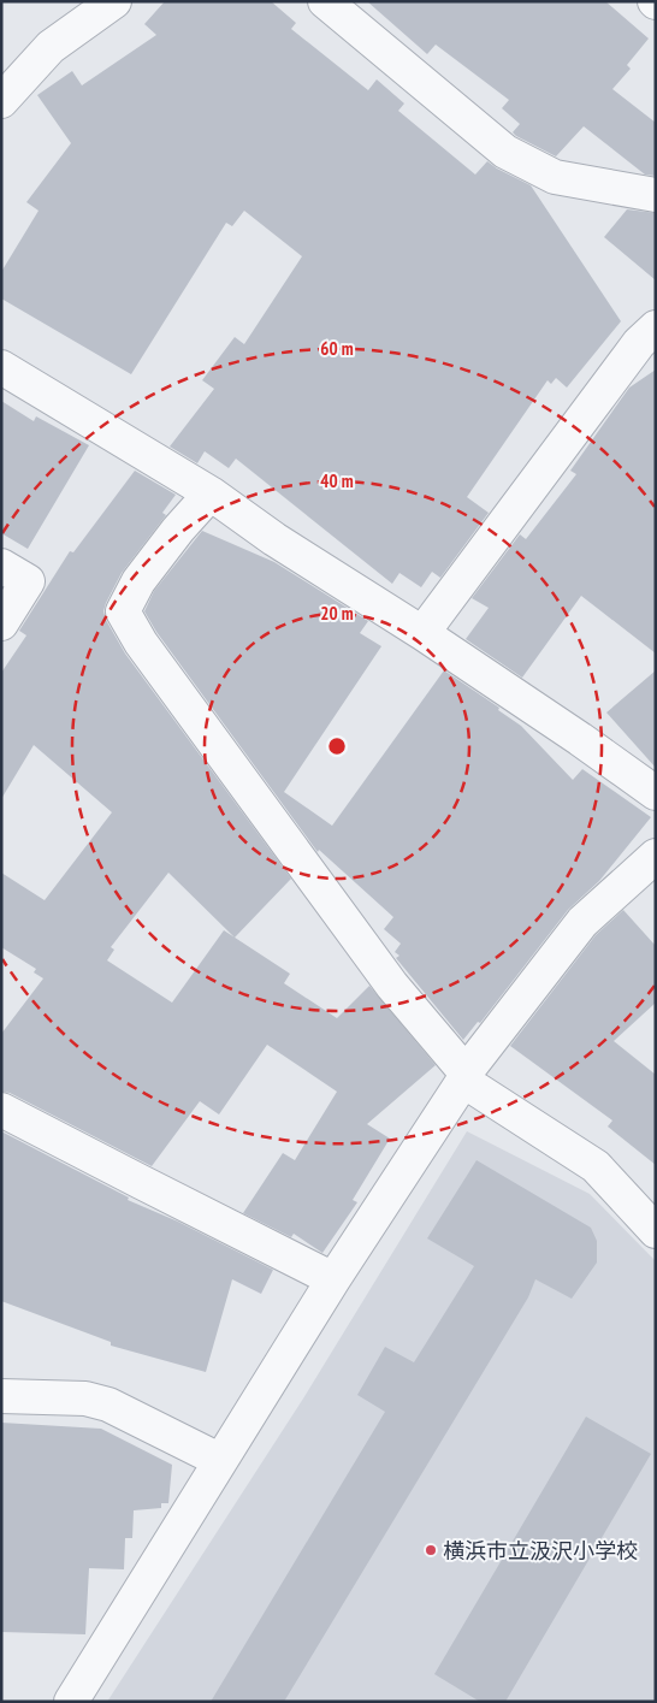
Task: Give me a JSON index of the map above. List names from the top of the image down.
{
  "places": ["横浜市立汲沢小学校"],
  "rings": ["60 m", "40 m", "20 m"]
}
